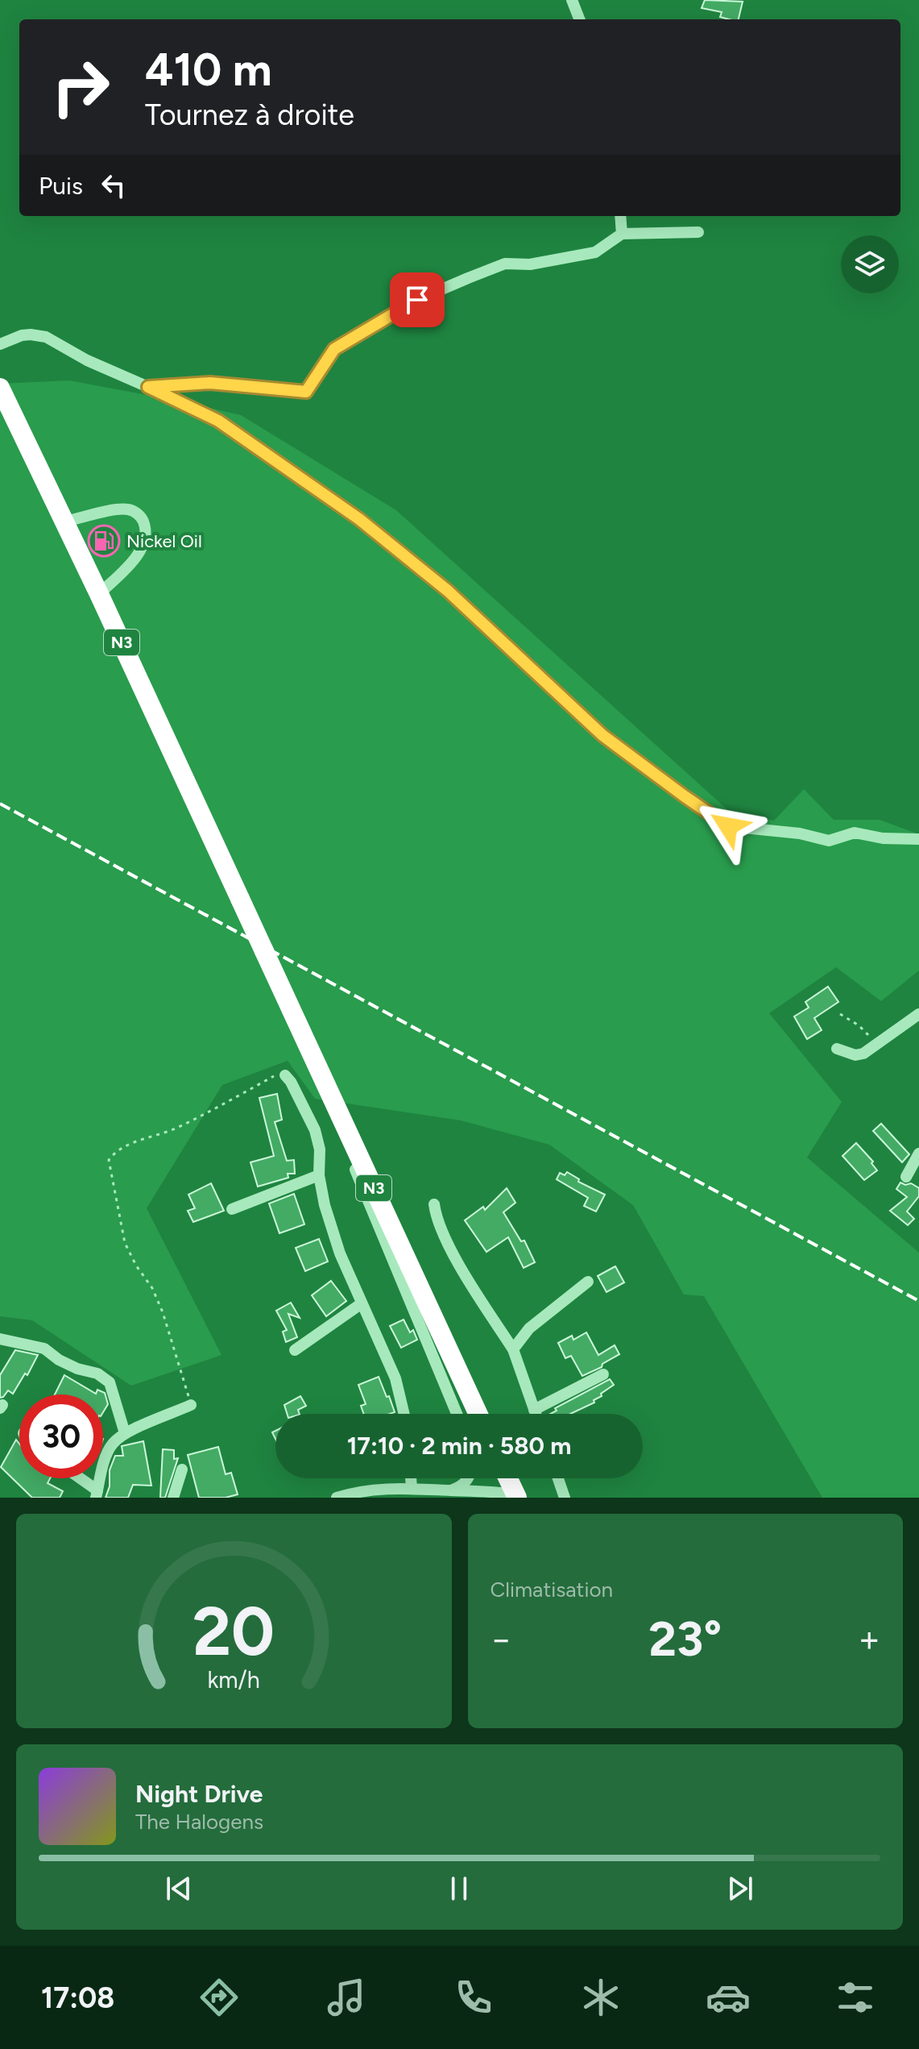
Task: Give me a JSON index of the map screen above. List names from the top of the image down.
{
  "streets": {
    "highway": ["N3"]
  },
  "places": {
    "fuel station": ["Nickel Oil"]
  },
  "page": {
    "turn": ["410 m", "Tournez à droite"],
    "then": "Puis",
    "limit": "30",
    "trip": "17:10 · 2 min · 580 m",
    "tile": "Climatisation",
    "heat": ["−", "23°", "+"],
    "song": ["Night Drive", "The Halogens"],
    "tabs": "17:08",
    "gauge": ["20", "km/h"]
  }
}
